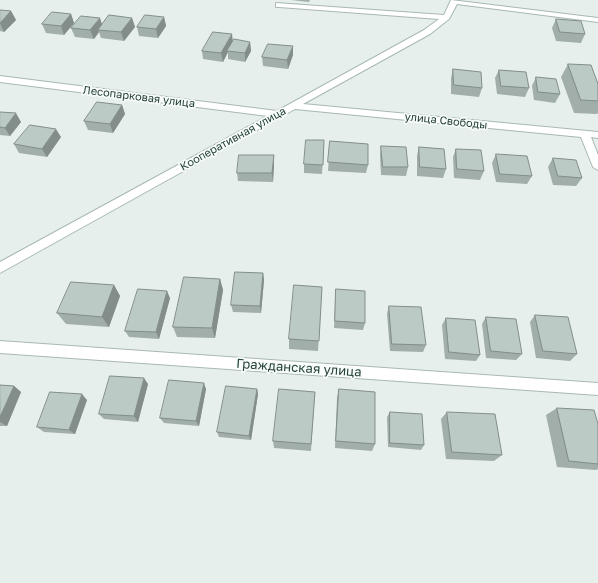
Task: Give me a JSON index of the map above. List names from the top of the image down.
{
  "streets": {
    "street": [
      "Лесопарковая улица",
      "улица Свободы",
      "Кооперативная улица",
      "Гражданская улица"
    ]
  },
  "crossings": [
    ["Лесопарковая улица", "Кооперативная улица"],
    ["улица Свободы", "Кооперативная улица"]
  ]
}
